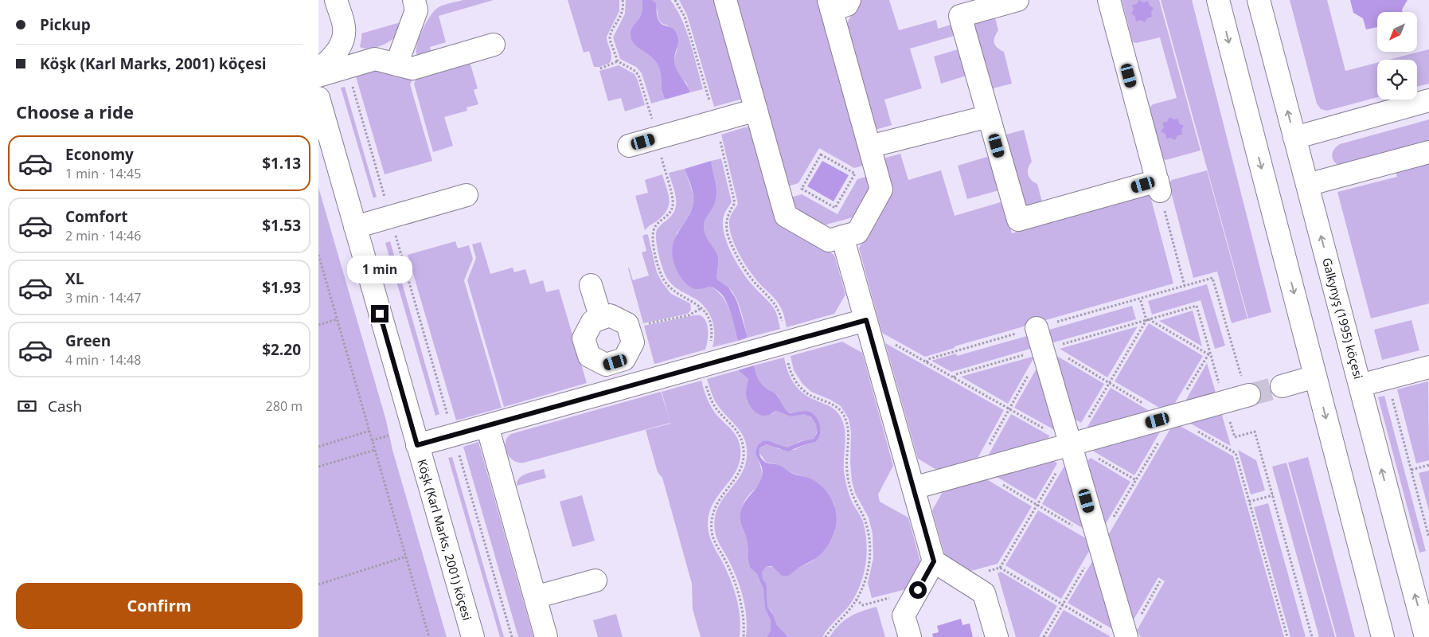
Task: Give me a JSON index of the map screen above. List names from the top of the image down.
{
  "streets": {
    "street": ["Galkynyş (1995) köçesi", "Köşk (Karl Marks, 2001) köçesi"]
  },
  "north": "bottom left",
  "page": {
    "banner": ["Pickup", "Köşk (Karl Marks, 2001) köçesi"],
    "heading": "Choose a ride",
    "list": [
      {
        "name": "Economy",
        "note": "1 min · 14:45",
        "value": "$1.13"
      },
      {
        "name": "Comfort",
        "note": "2 min · 14:46",
        "value": "$1.53"
      },
      {
        "name": "XL",
        "note": "3 min · 14:47",
        "value": "$1.93"
      },
      {
        "name": "Green",
        "note": "4 min · 14:48",
        "value": "$2.20"
      }
    ],
    "bubble": "1 min",
    "pay": ["Cash", "280 m"],
    "buttons": "Confirm"
  }
}
